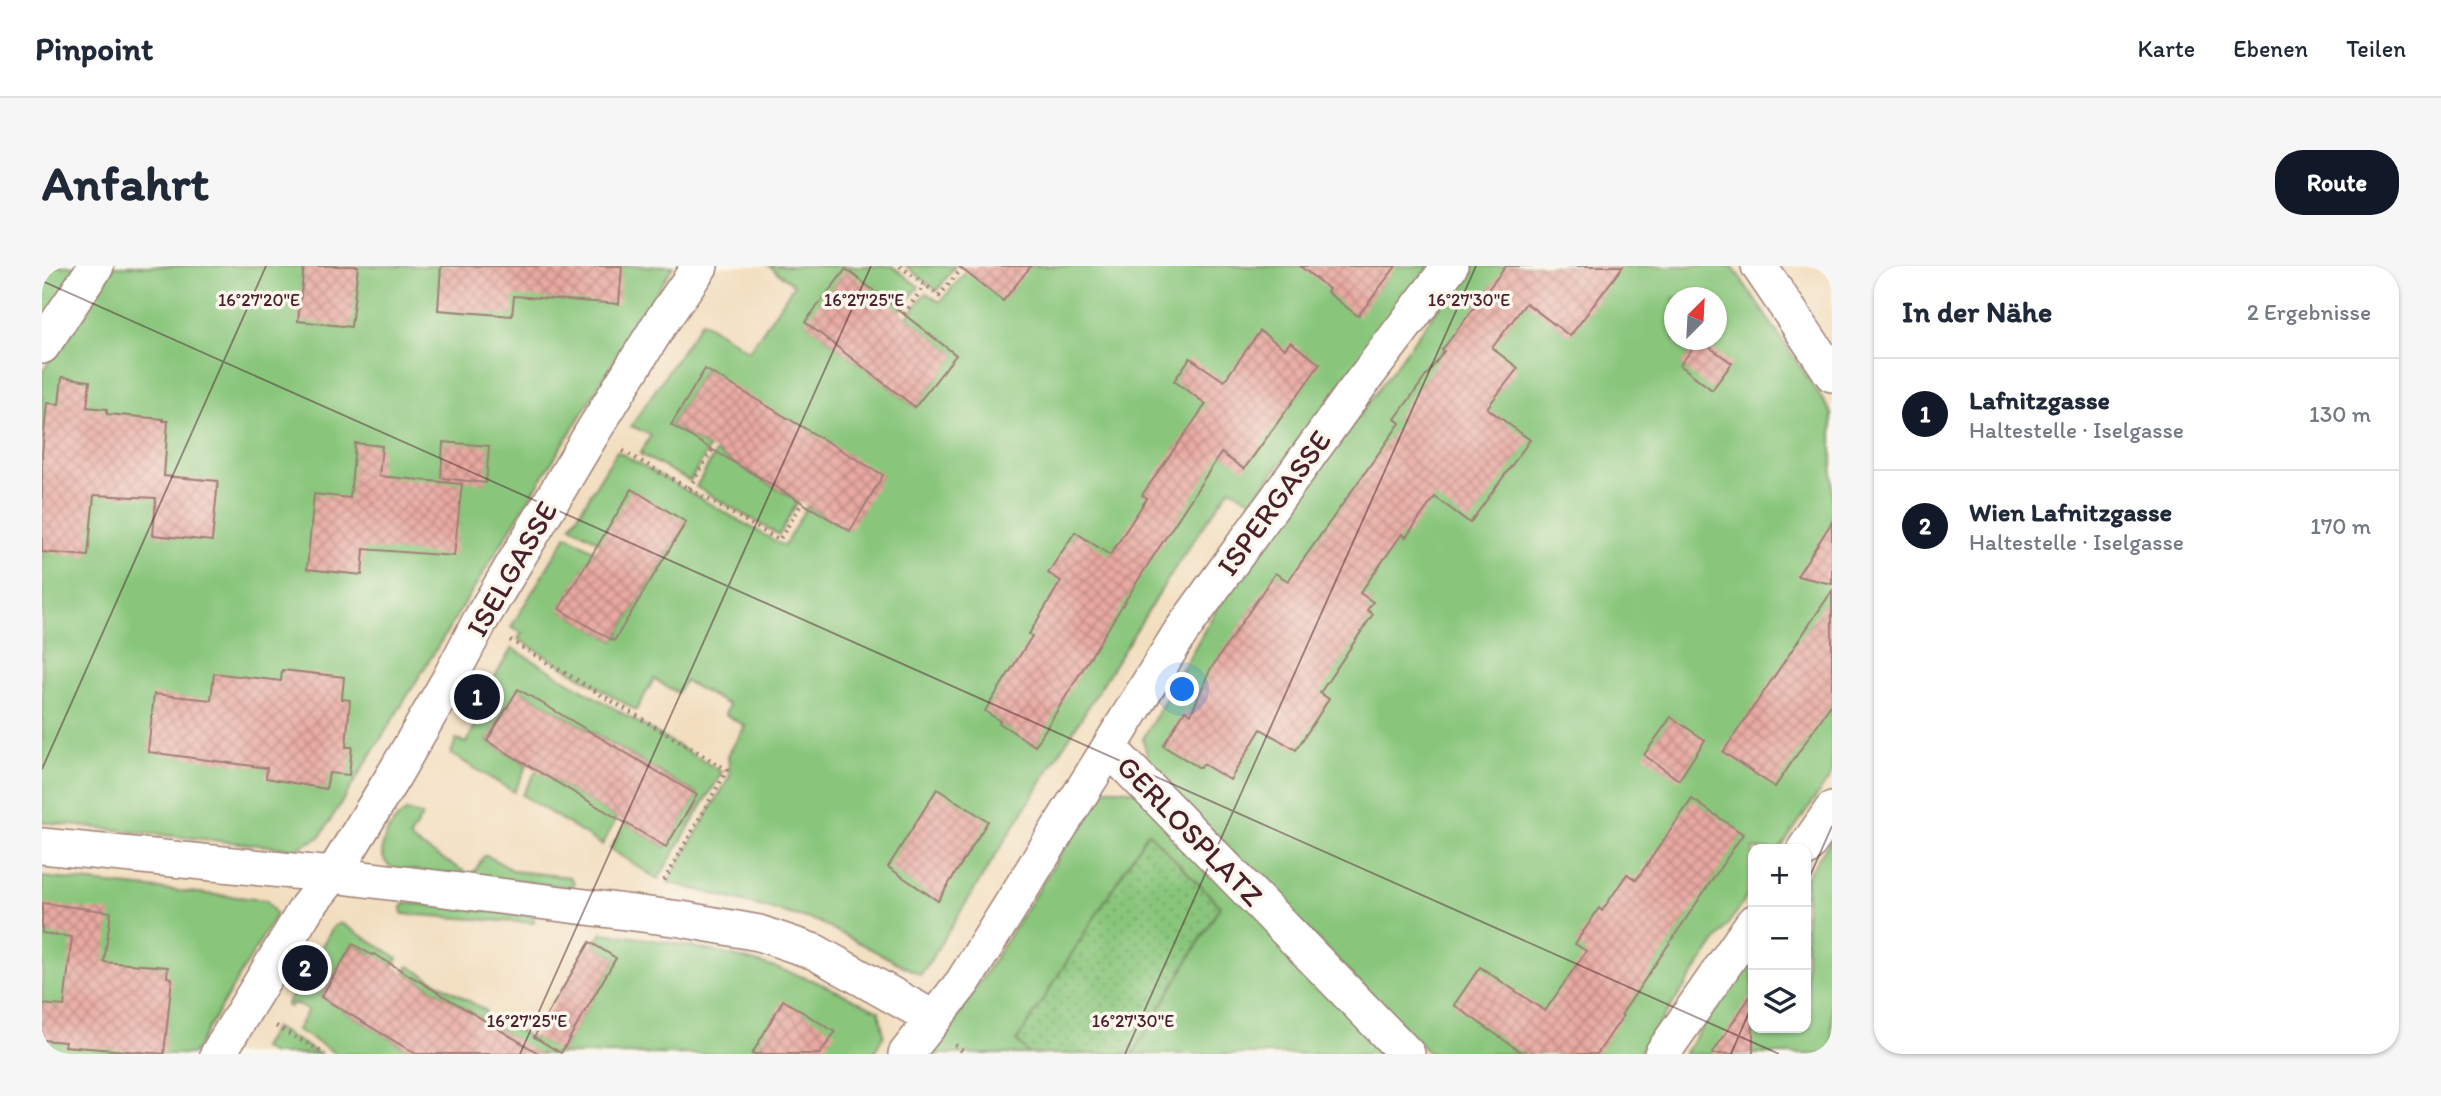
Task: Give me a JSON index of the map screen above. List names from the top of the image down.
{
  "streets": {
    "street": ["ISPERGASSE", "ISELGASSE", "GERLOSPLATZ"]
  },
  "crossings": [
    ["ISPERGASSE", "GERLOSPLATZ"]
  ],
  "north": "top right",
  "page": {
    "header": "Pinpoint",
    "nav": ["Karte", "Ebenen", "Teilen"],
    "buttons": "Route",
    "title": "Anfahrt",
    "heading": ["In der Nähe", "2 Ergebnisse"],
    "list": [
      {
        "mark": "1",
        "name": "Lafnitzgasse",
        "note": "Haltestelle · Iselgasse",
        "value": "130 m"
      },
      {
        "mark": "2",
        "name": "Wien Lafnitzgasse",
        "note": "Haltestelle · Iselgasse",
        "value": "170 m"
      }
    ],
    "pins": ["1", "2"],
    "map_buttons": ["+", "−"]
  },
  "coordinates": ["16°27'25\"E", "16°27'30\"E", "16°27'20\"E"]
}
